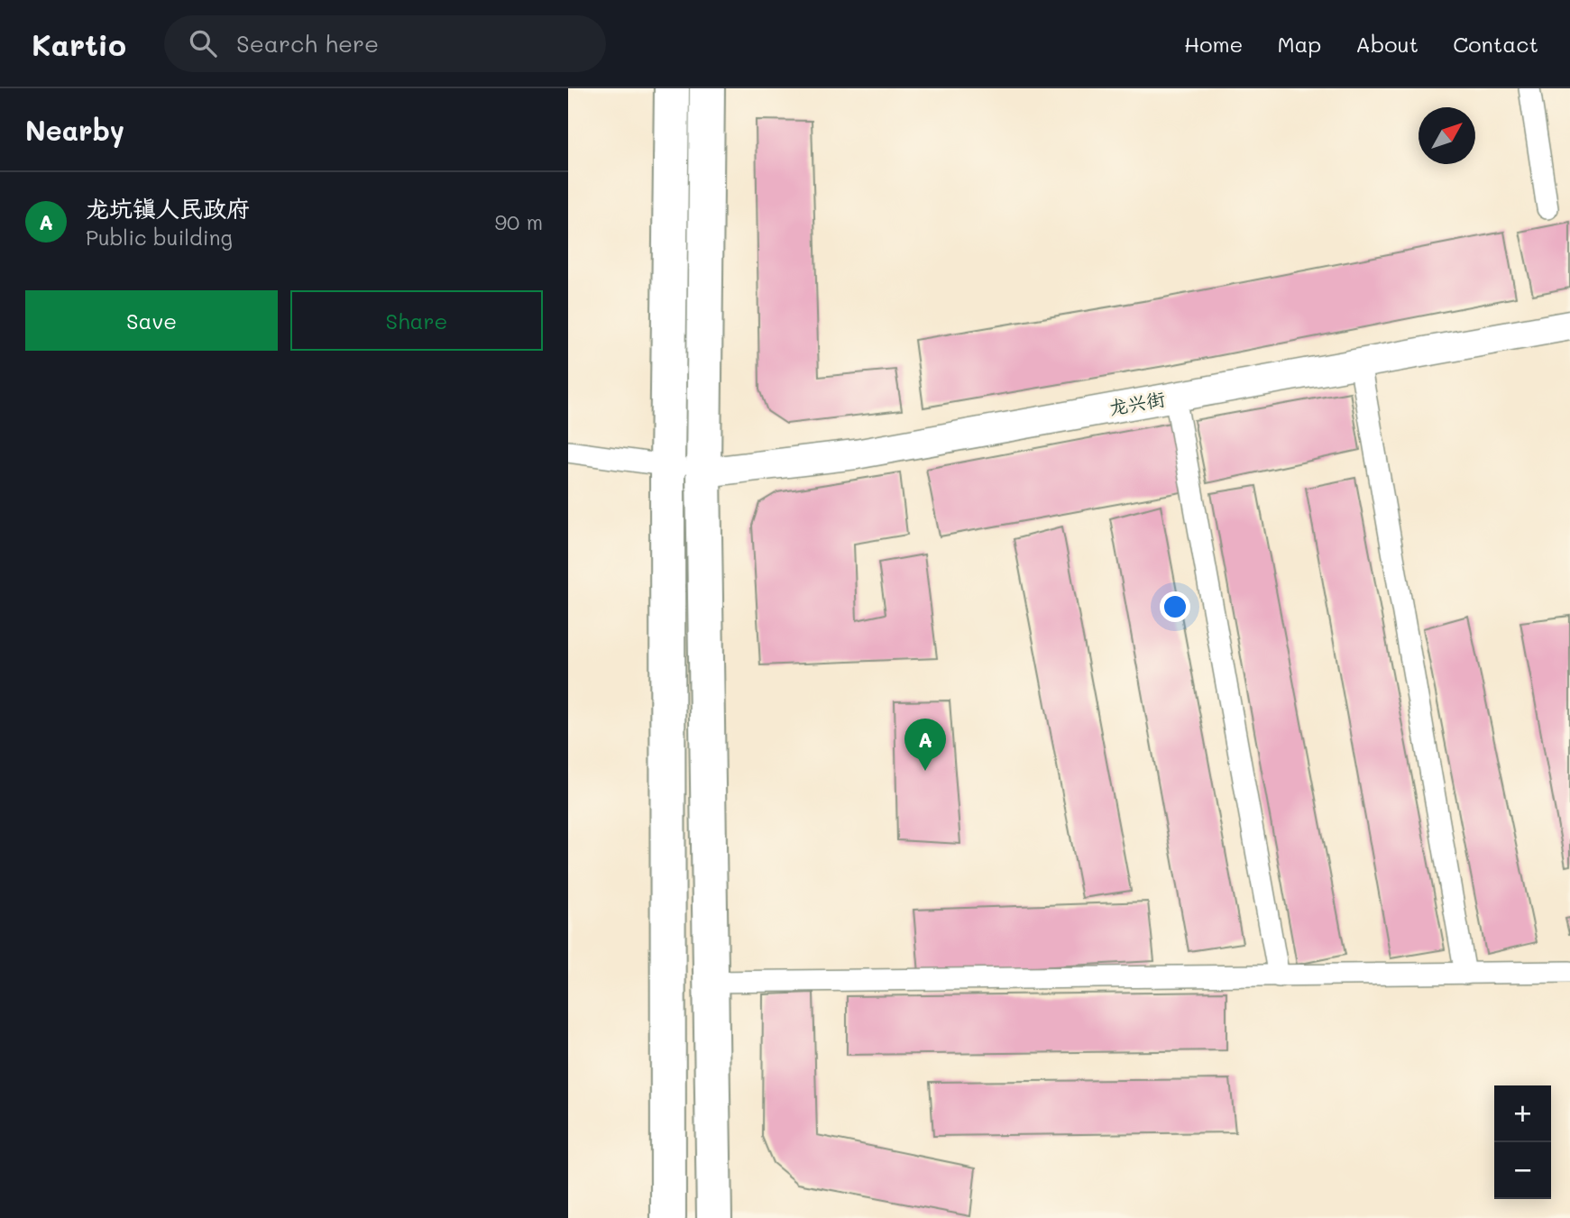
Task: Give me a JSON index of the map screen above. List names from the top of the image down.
{
  "streets": {
    "street": ["龙兴街"]
  },
  "north": "top right",
  "page": {
    "header": "Kartio",
    "search": "Search here",
    "nav": [
      "Home",
      "Map",
      "About",
      "Contact"
    ],
    "heading": "Nearby",
    "list": [
      {
        "mark": "A",
        "name": "龙坑镇人民政府",
        "note": "Public building",
        "value": "90 m"
      }
    ],
    "buttons": ["Save", "Share"],
    "pins": "A",
    "map_buttons": ["+", "−"]
  }
}
